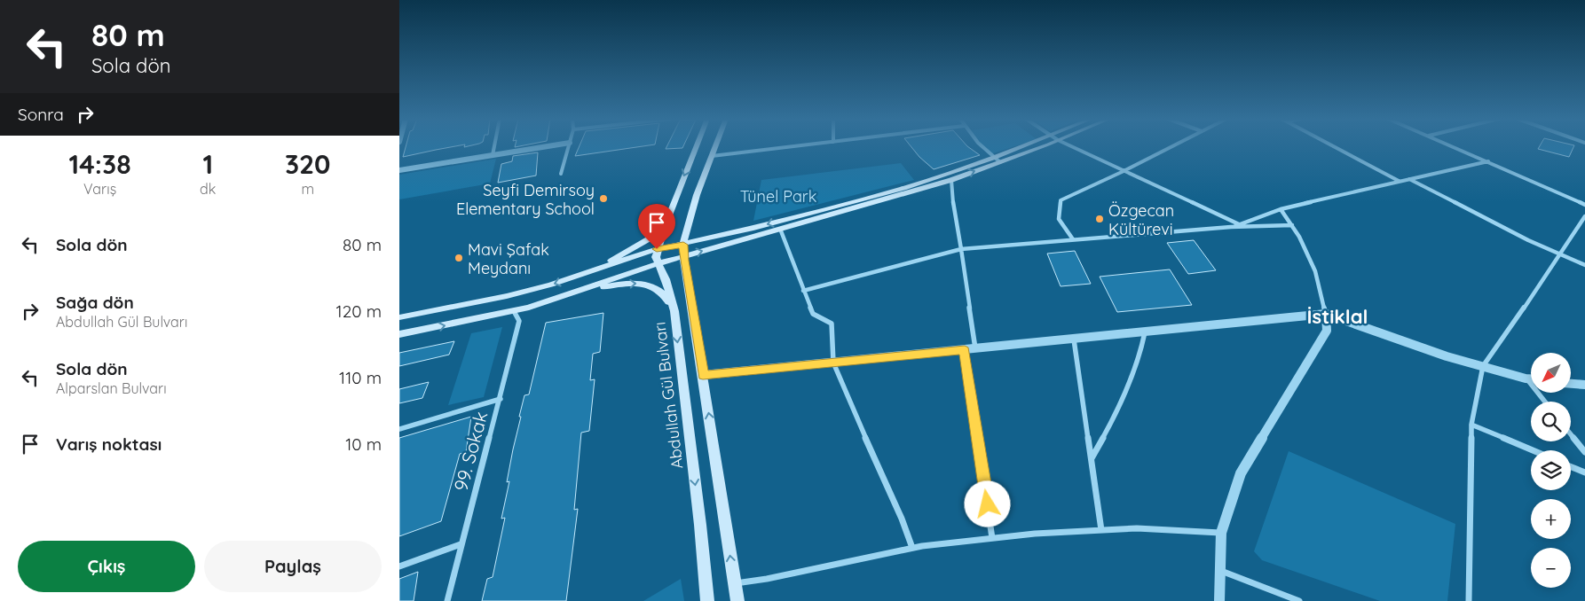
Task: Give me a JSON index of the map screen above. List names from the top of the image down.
{
  "streets": {
    "main road": ["Abdullah Gül Bulvarı"],
    "street": ["99. Sokak"]
  },
  "districts": ["İstiklal"],
  "parks": ["Tünel Park"],
  "places": ["Seyfi Demirsoy Elementary School", "Özgecan Kültürevi", "Mavi Şafak Meydanı"],
  "north": "bottom left",
  "page": {
    "turn": ["80 m", "Sola dön"],
    "then": "Sonra",
    "eta": [
      "14:38",
      "Varış",
      "1",
      "dk",
      "320",
      "m"
    ],
    "list": [
      {
        "name": "Sola dön",
        "value": "80 m"
      },
      {
        "name": "Sağa dön",
        "note": "Abdullah Gül Bulvarı",
        "value": "120 m"
      },
      {
        "name": "Sola dön",
        "note": "Alparslan Bulvarı",
        "value": "110 m"
      },
      {
        "name": "Varış noktası",
        "value": "10 m"
      }
    ],
    "map_buttons": ["+", "−"],
    "buttons": ["Çıkış", "Paylaş"]
  }
}
